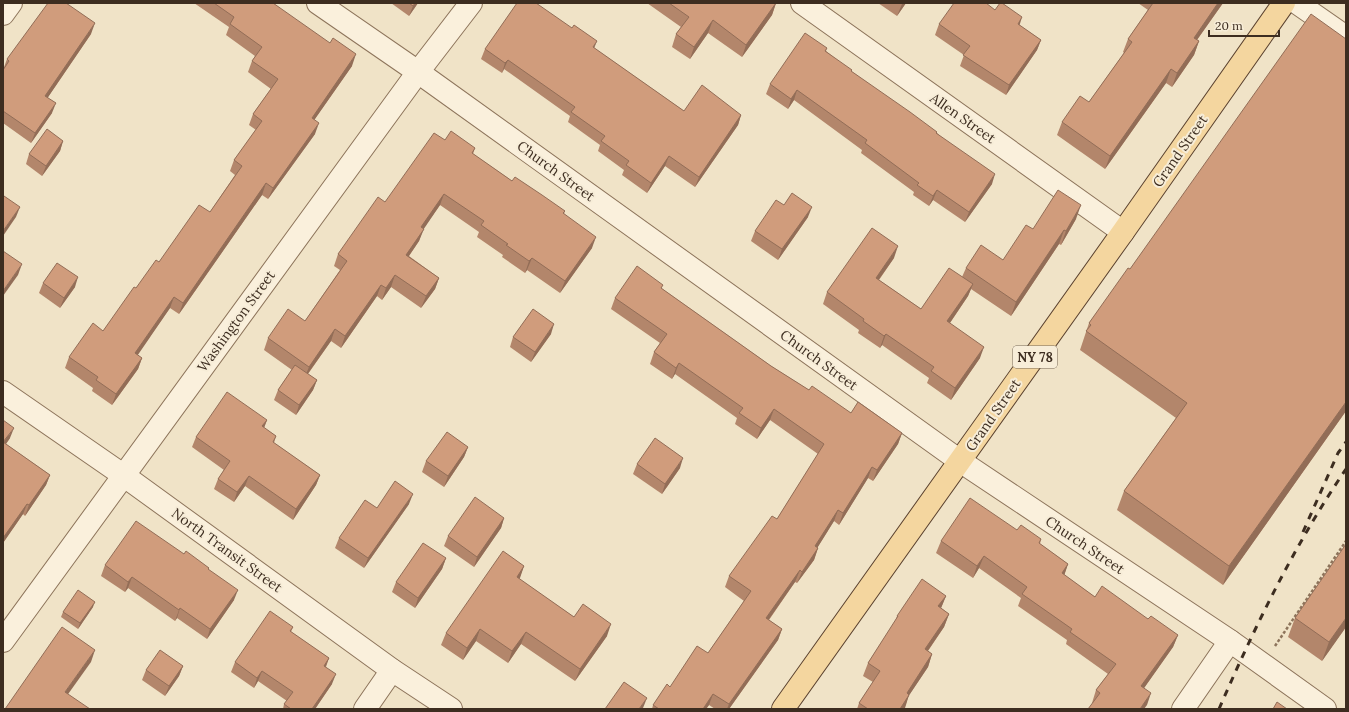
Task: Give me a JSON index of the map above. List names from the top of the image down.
{
  "streets": {
    "main road": ["Grand Street", "NY 78"],
    "street": [
      "Allen Street",
      "Church Street",
      "Washington Street",
      "North Transit Street"
    ]
  },
  "crossings": [
    ["Allen Street", "Grand Street"],
    ["Grand Street", "Church Street"],
    ["Church Street", "Washington Street"],
    ["Washington Street", "North Transit Street"]
  ],
  "scale_bar": "20 m"
}
